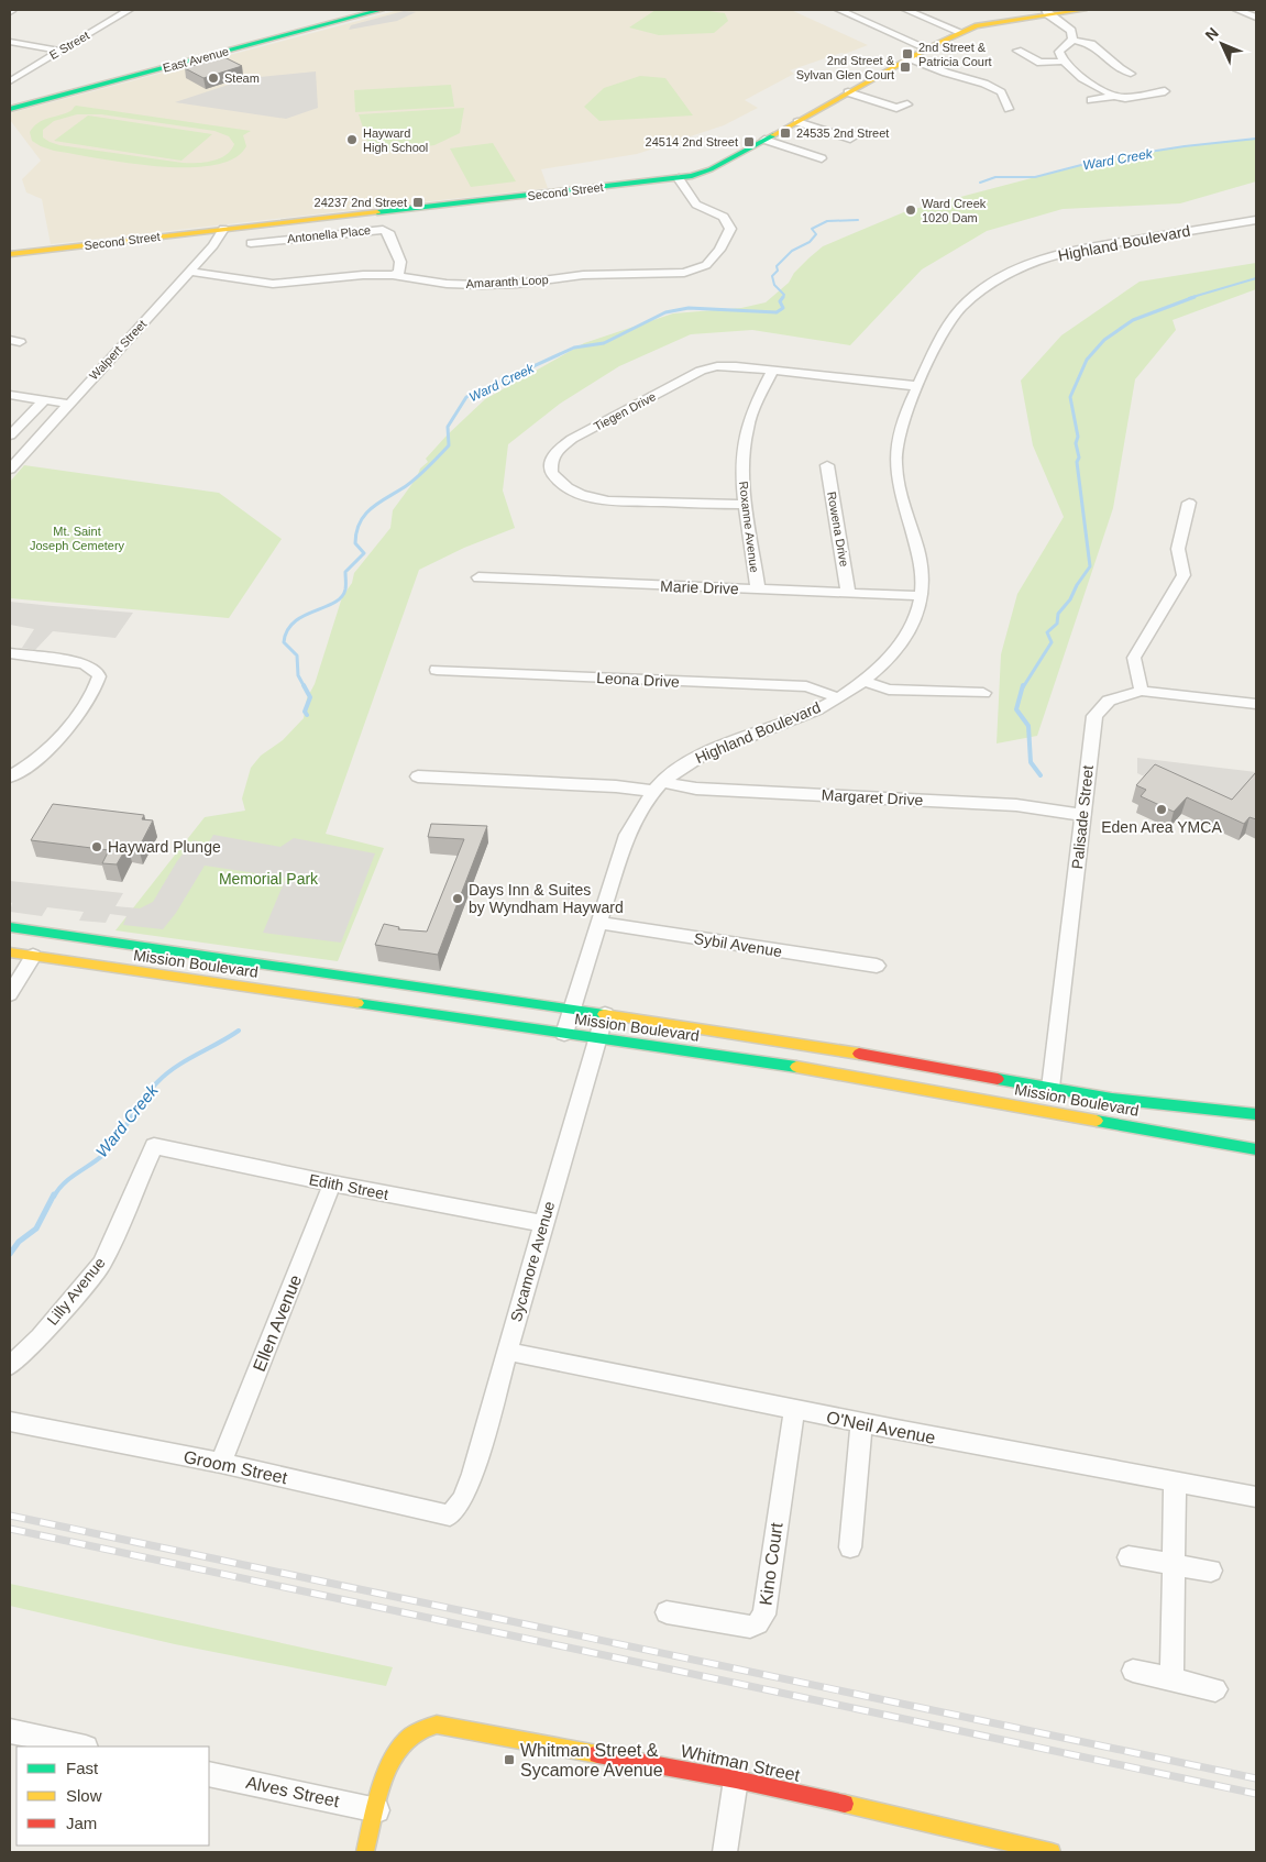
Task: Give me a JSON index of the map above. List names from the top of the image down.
{
  "streets": {
    "street": [
      "E Street",
      "East Avenue",
      "Second Street",
      "Antonella Place",
      "Highland Boulevard",
      "Amaranth Loop",
      "Walpert Street",
      "Tiegen Drive",
      "Roxanne Avenue",
      "Rowena Drive",
      "Marie Drive",
      "Leona Drive",
      "Margaret Drive",
      "Palisade Street",
      "Sybil Avenue",
      "Mission Boulevard",
      "Edith Street",
      "Sycamore Avenue",
      "Lilly Avenue",
      "Ellen Avenue",
      "O'Neil Avenue",
      "Groom Street",
      "Kino Court",
      "Whitman Street",
      "Alves Street"
    ]
  },
  "crossings": [
    ["Second Street", "Amaranth Loop"],
    ["Second Street", "Walpert Street"],
    ["Antonella Place", "Amaranth Loop"],
    ["Highland Boulevard", "Tiegen Drive"],
    ["Highland Boulevard", "Marie Drive"],
    ["Highland Boulevard", "Leona Drive"],
    ["Highland Boulevard", "Margaret Drive"],
    ["Highland Boulevard", "Sybil Avenue"],
    ["Highland Boulevard", "Mission Boulevard"],
    ["Amaranth Loop", "Walpert Street"],
    ["Tiegen Drive", "Roxanne Avenue"],
    ["Roxanne Avenue", "Marie Drive"],
    ["Rowena Drive", "Marie Drive"],
    ["Margaret Drive", "Palisade Street"],
    ["Palisade Street", "Mission Boulevard"],
    ["Mission Boulevard", "Sycamore Avenue"],
    ["Edith Street", "Sycamore Avenue"],
    ["Edith Street", "Lilly Avenue"],
    ["Edith Street", "Ellen Avenue"],
    ["Sycamore Avenue", "O'Neil Avenue"],
    ["Sycamore Avenue", "Groom Street"],
    ["Ellen Avenue", "Groom Street"],
    ["O'Neil Avenue", "Kino Court"],
    ["Whitman Street", "Alves Street"]
  ],
  "water": ["Ward Creek"],
  "parks": ["Mt. Saint Joseph Cemetery", "Memorial Park"],
  "places": {
    "transit": [
      "2nd Street & Patricia Court",
      "2nd Street & Sylvan Glen Court",
      "24535 2nd Street",
      "24514 2nd Street",
      "24237 2nd Street",
      "Whitman Street & Sycamore Avenue"
    ],
    "other": [
      "Steam",
      "Hayward High School",
      "Ward Creek 1020 Dam",
      "Eden Area YMCA",
      "Hayward Plunge",
      "Days Inn & Suites by Wyndham Hayward"
    ]
  },
  "legend": ["Fast", "Slow", "Jam"],
  "north": "top left"
}
